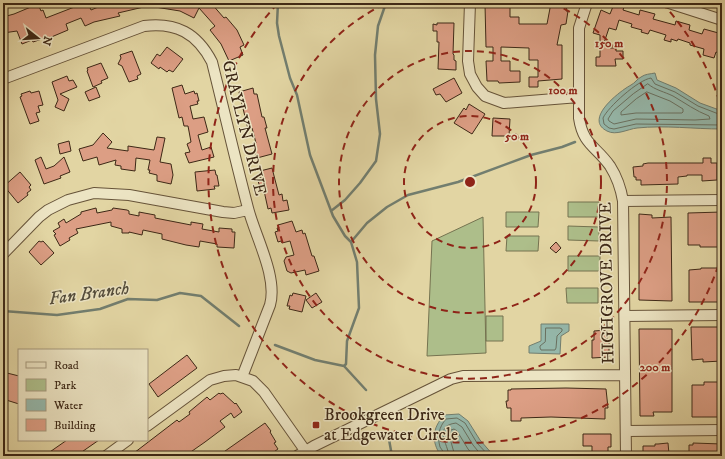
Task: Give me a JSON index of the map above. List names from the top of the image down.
{
  "streets": {
    "street": ["GRAYLYN DRIVE", "HIGHGROVE DRIVE"]
  },
  "water": ["Fan Branch"],
  "places": {
    "transit": ["Brookgreen Drive at Edgewater Circle"]
  },
  "legend": [
    "Road",
    "Park",
    "Water",
    "Building"
  ],
  "north": "right",
  "rings": [
    "150 m",
    "100 m",
    "50 m",
    "200 m"
  ]
}
